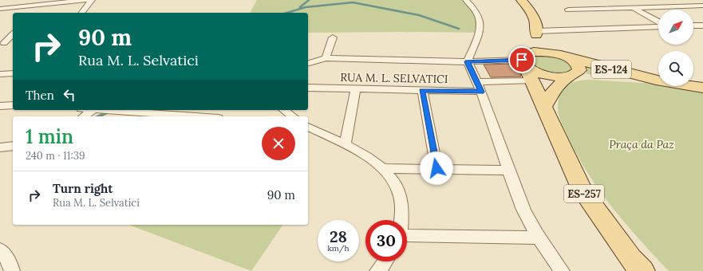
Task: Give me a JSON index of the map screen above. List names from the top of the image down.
{
  "streets": {
    "main road": ["ES-124", "ES-257"],
    "street": ["RUA M. L. SELVATICI"]
  },
  "crossings": [
    ["RUA M. L. SELVATICI", "ES-257"]
  ],
  "parks": ["Praça da Paz"],
  "north": "top right",
  "page": {
    "turn": ["90 m", "Rua M. L. Selvatici"],
    "then": "Then",
    "heading": ["1 min", "240 m · 11:39"],
    "list": [
      {
        "name": "Turn right",
        "note": "Rua M. L. Selvatici",
        "value": "90 m"
      }
    ],
    "speed": "28 km/h",
    "limit": "30"
  }
}
